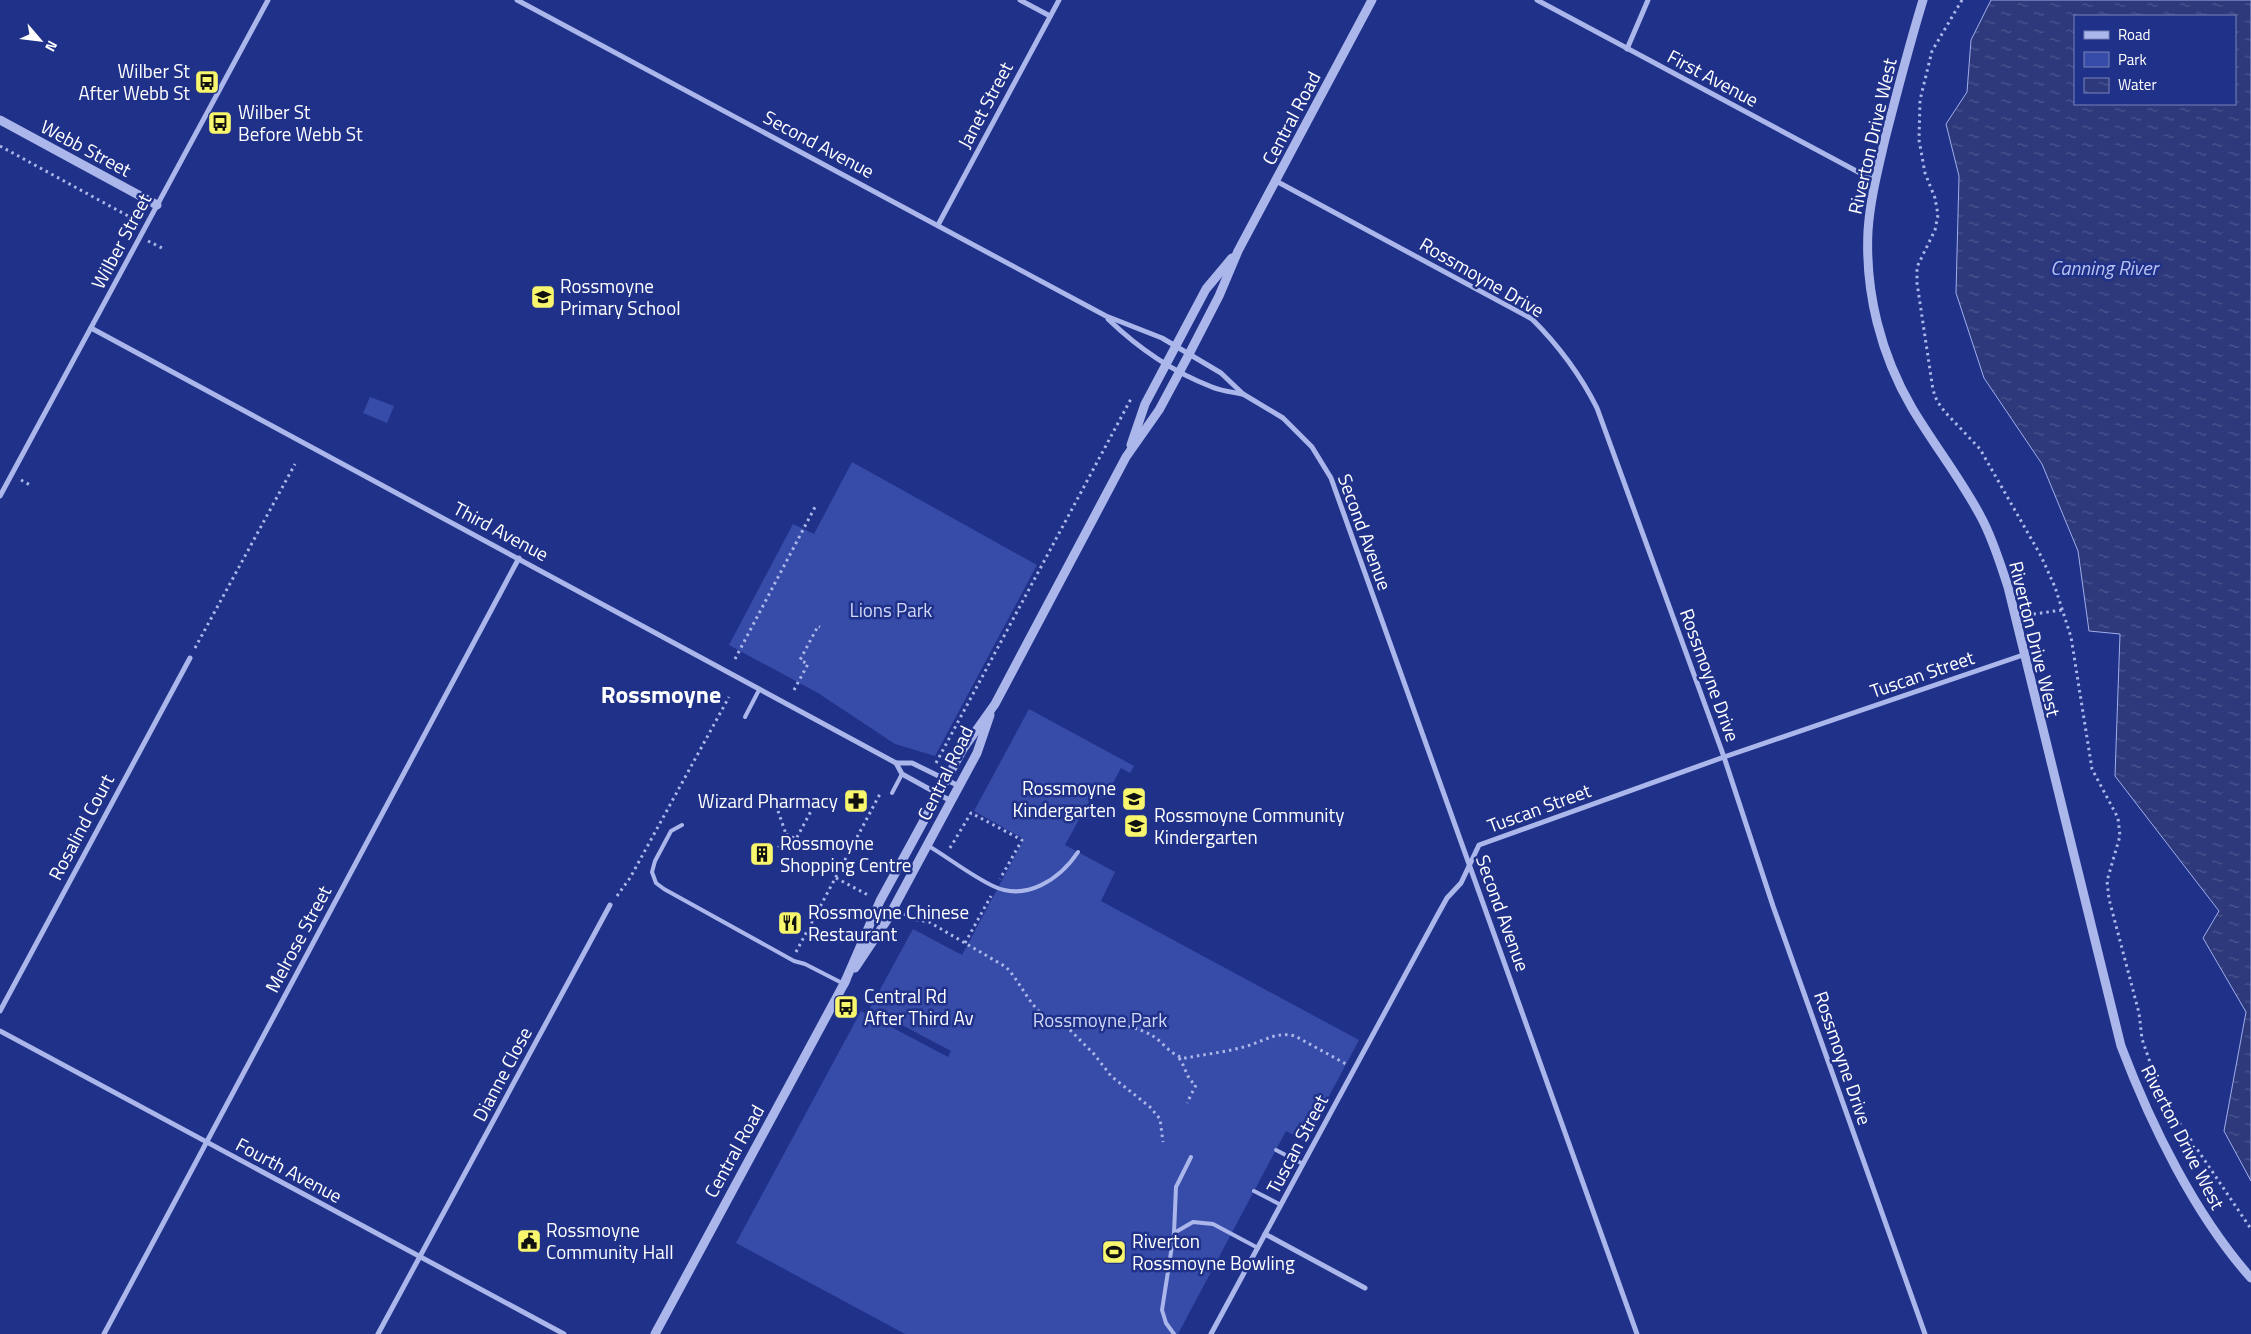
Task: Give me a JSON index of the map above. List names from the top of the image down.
{
  "streets": {
    "street": [
      "First Avenue",
      "Janet Street",
      "Central Road",
      "Riverton Drive West",
      "Second Avenue",
      "Webb Street",
      "Wilber Street",
      "Rossmoyne Drive",
      "Third Avenue",
      "Tuscan Street",
      "Rosalind Court",
      "Melrose Street",
      "Dianne Close",
      "Fourth Avenue"
    ]
  },
  "crossings": [
    ["First Avenue", "Riverton Drive West"],
    ["Janet Street", "Second Avenue"],
    ["Central Road", "Second Avenue"],
    ["Central Road", "Rossmoyne Drive"],
    ["Central Road", "Third Avenue"],
    ["Riverton Drive West", "Tuscan Street"],
    ["Second Avenue", "Tuscan Street"],
    ["Webb Street", "Wilber Street"],
    ["Wilber Street", "Third Avenue"],
    ["Rossmoyne Drive", "Tuscan Street"],
    ["Third Avenue", "Melrose Street"],
    ["Melrose Street", "Fourth Avenue"],
    ["Dianne Close", "Fourth Avenue"]
  ],
  "districts": ["Rossmoyne"],
  "water": ["Canning River"],
  "parks": ["Lions Park", "Rossmoyne Park"],
  "places": {
    "bus stop": ["Wilber St After Webb St", "Wilber St Before Webb St", "Central Rd After Third Av"],
    "school or university": ["Rossmoyne Primary School", "Rossmoyne Kindergarten", "Rossmoyne Community Kindergarten"],
    "pharmacy": ["Wizard Pharmacy"],
    "building": ["Rossmoyne Shopping Centre"],
    "restaurant": ["Rossmoyne Chinese Restaurant"],
    "public building": ["Rossmoyne Community Hall"],
    "sports": ["Riverton Rossmoyne Bowling"]
  },
  "legend": ["Road", "Park", "Water"],
  "north": "bottom right"
}
